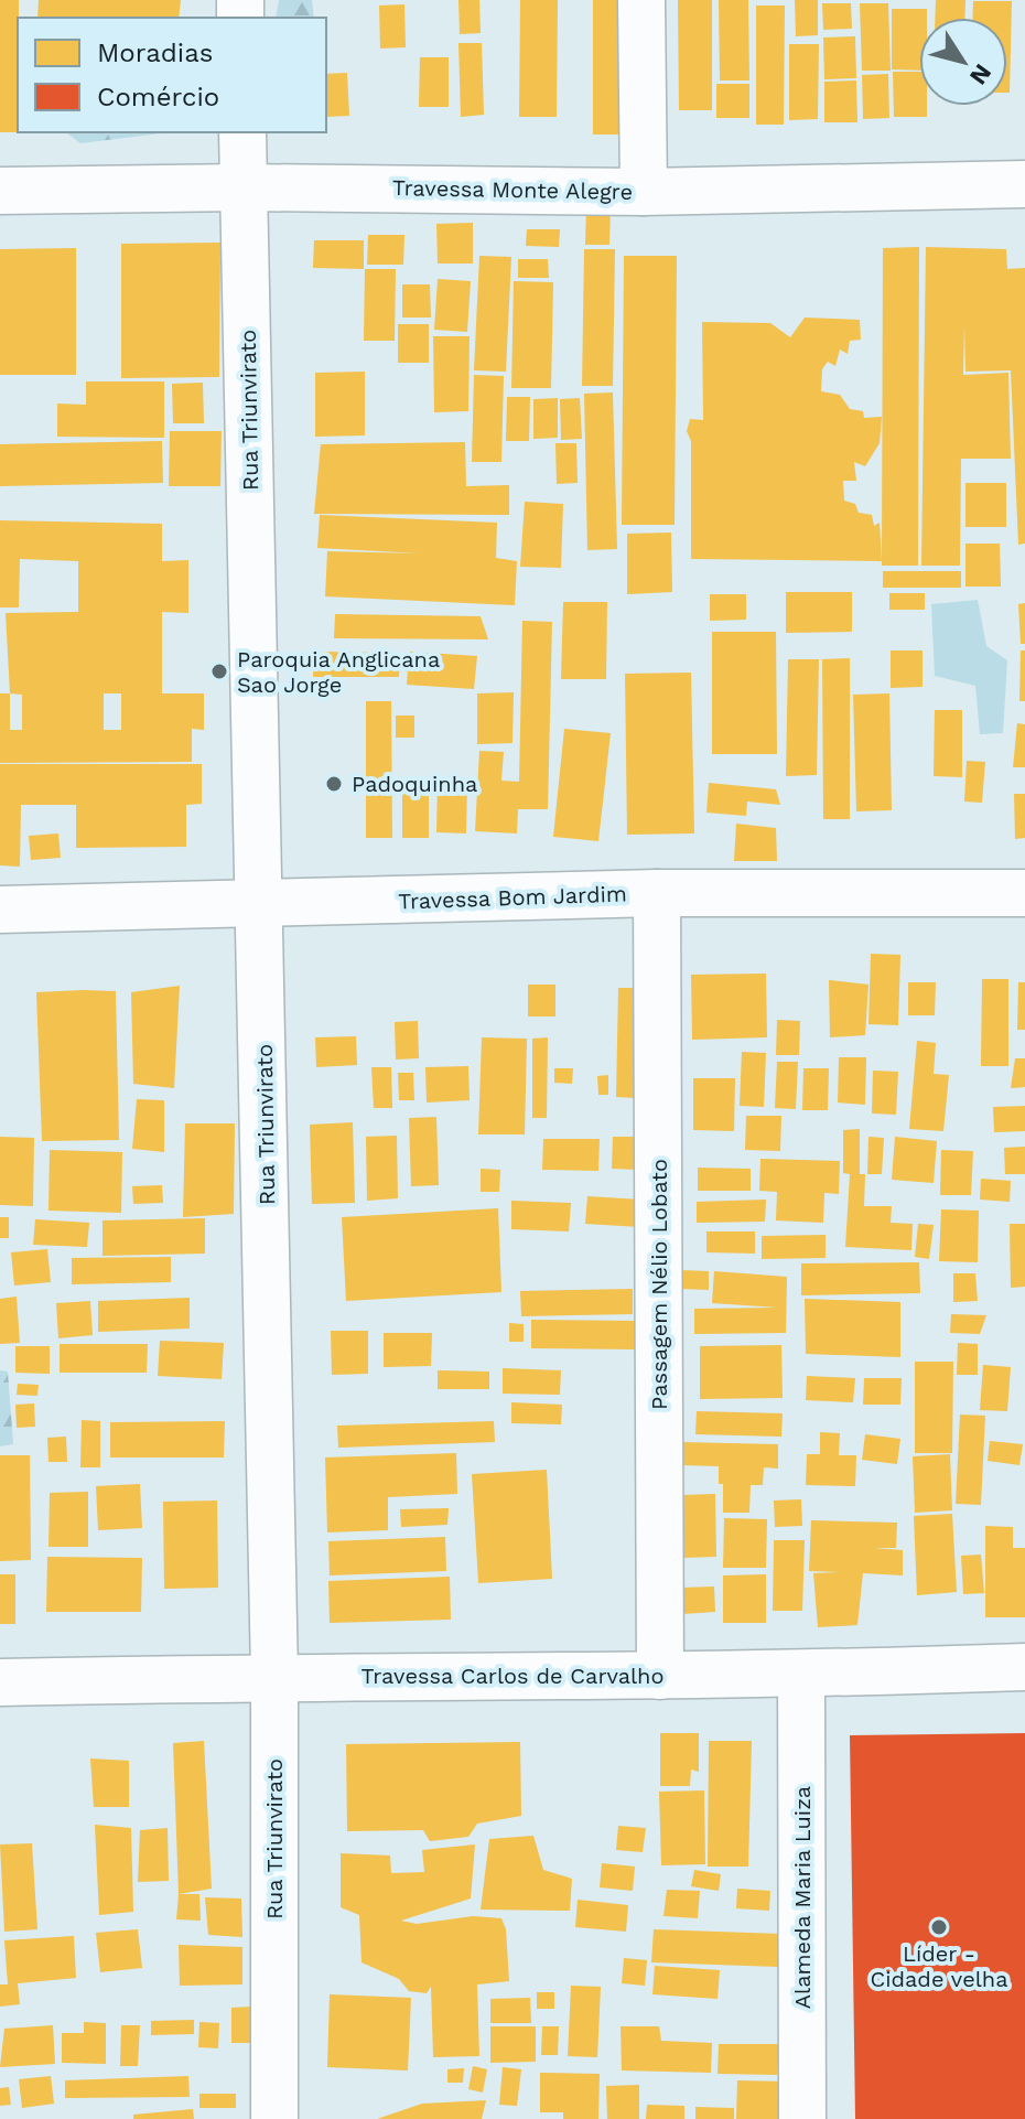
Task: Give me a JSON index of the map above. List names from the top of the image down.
{
  "streets": {
    "street": [
      "Travessa Monte Alegre",
      "Rua Triunvirato",
      "Travessa Bom Jardim",
      "Passagem Nélio Lobato",
      "Travessa Carlos de Carvalho",
      "Alameda Maria Luiza"
    ]
  },
  "crossings": [
    ["Travessa Monte Alegre", "Rua Triunvirato"],
    ["Rua Triunvirato", "Travessa Bom Jardim"],
    ["Rua Triunvirato", "Travessa Carlos de Carvalho"],
    ["Travessa Bom Jardim", "Passagem Nélio Lobato"],
    ["Passagem Nélio Lobato", "Travessa Carlos de Carvalho"],
    ["Travessa Carlos de Carvalho", "Alameda Maria Luiza"]
  ],
  "places": ["Paroquia Anglicana Sao Jorge", "Padoquinha", "Líder - Cidade velha"],
  "legend": ["Moradias", "Comércio"],
  "north": "bottom right"
}
